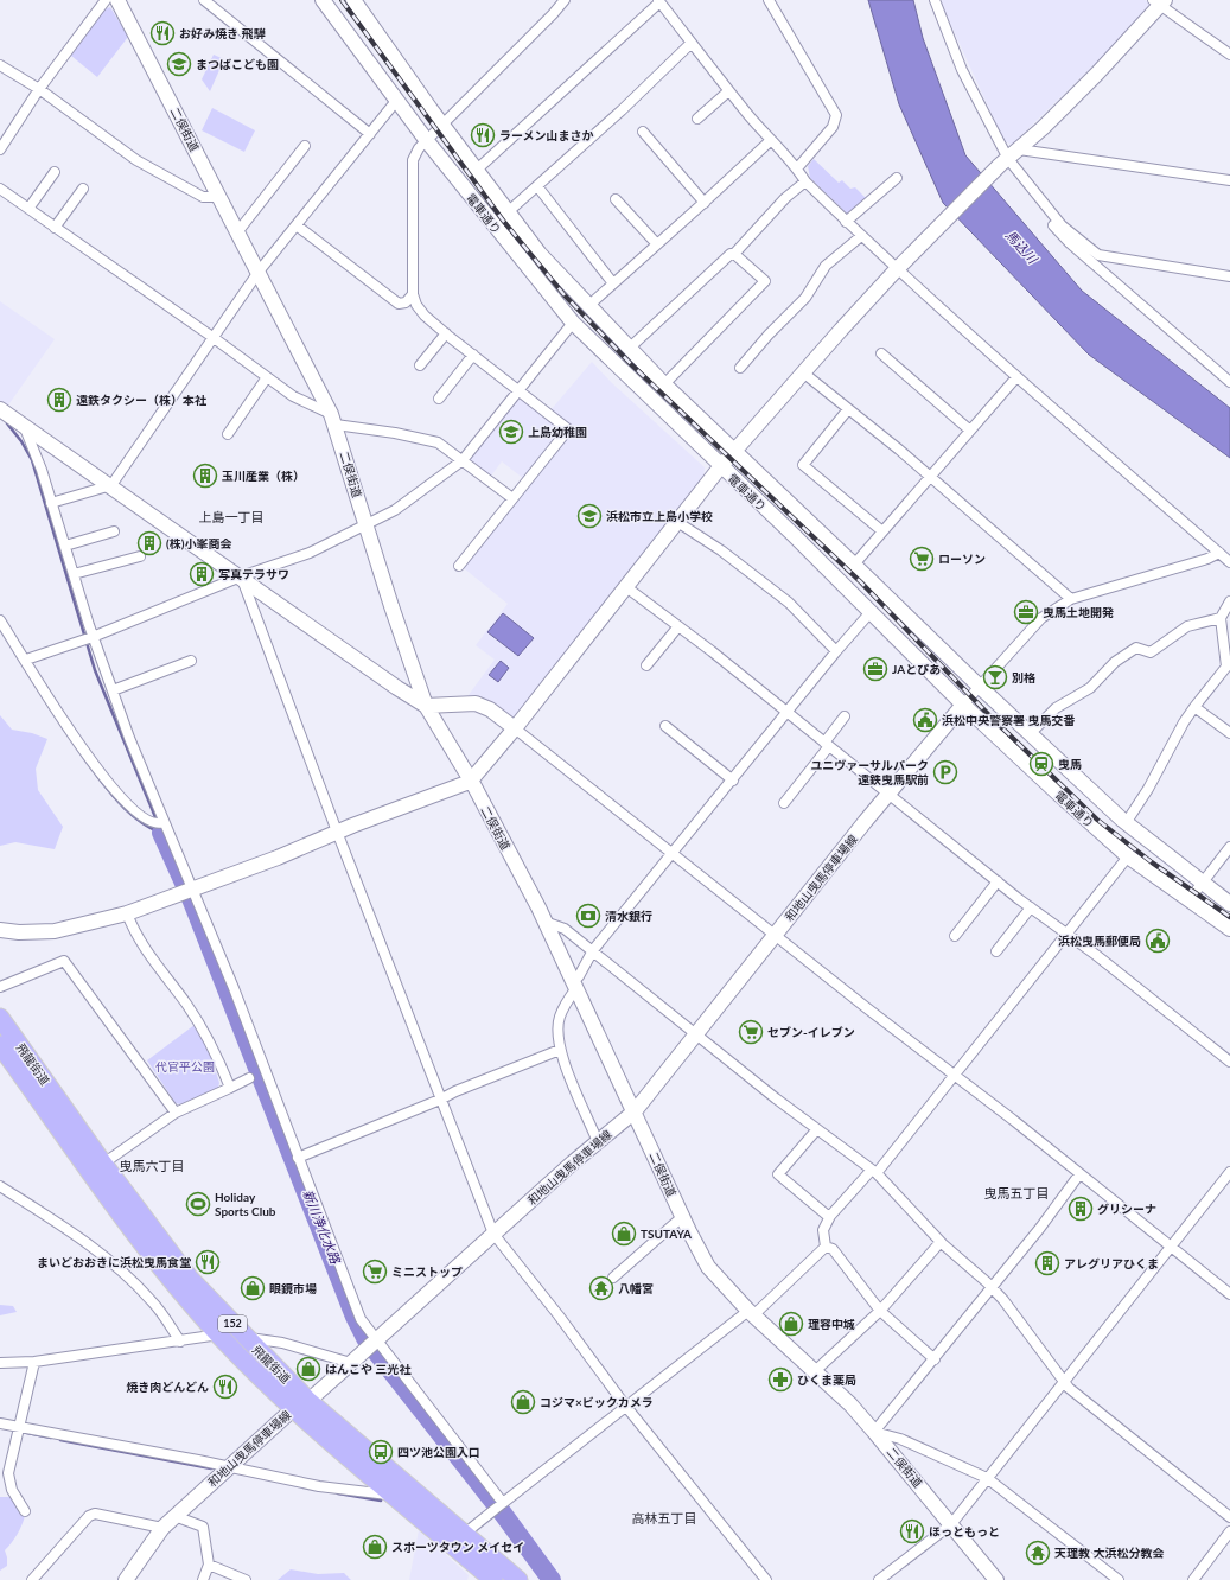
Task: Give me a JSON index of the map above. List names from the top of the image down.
{
  "streets": {
    "highway": ["飛龍街道", "152"],
    "street": ["二俣街道", "電車通り", "和地山曳馬停車場線"]
  },
  "crossings": [
    ["二俣街道", "和地山曳馬停車場線"],
    ["電車通り", "和地山曳馬停車場線"],
    ["和地山曳馬停車場線", "飛龍街道"]
  ],
  "districts": [
    "上島一丁目",
    "曳馬六丁目",
    "曳馬五丁目",
    "高林五丁目"
  ],
  "water": ["馬込川", "新川浄化水路"],
  "parks": ["代官平公園"],
  "places": {
    "restaurant": [
      "お好み焼き 飛騨",
      "ラーメン山まさか",
      "まいどおおきに浜松曳馬食堂",
      "焼き肉どんどん",
      "ほっともっと"
    ],
    "school or university": ["まつばこども園", "上島幼稚園", "浜松市立上島小学校"],
    "building": [
      "遠鉄タクシー（株）本社",
      "玉川産業（株）",
      "(株)小峯商会",
      "写真テラサワ",
      "グリシーナ",
      "アレグリアひくま"
    ],
    "supermarket": ["ローソン", "セブン-イレブン", "ミニストップ"],
    "office": ["曳馬土地開発", "JAとぴあ"],
    "bar": ["別格"],
    "public building": ["浜松中央警察署 曳馬交番", "浜松曳馬郵便局"],
    "station": ["曳馬"],
    "parking": ["ユニヴァーサルパーク 遠鉄曳馬駅前"],
    "bank": ["清水銀行"],
    "sports": ["Holiday Sports Club"],
    "shop": [
      "TSUTAYA",
      "眼鏡市場",
      "理容中城",
      "はんこや 三光社",
      "コジマ×ビックカメラ",
      "スポーツタウン メイセイ"
    ],
    "temple": ["八幡宮", "天理教 大浜松分教会"],
    "pharmacy": ["ひくま薬局"],
    "bus stop": ["四ツ池公園入口"]
  }
}
